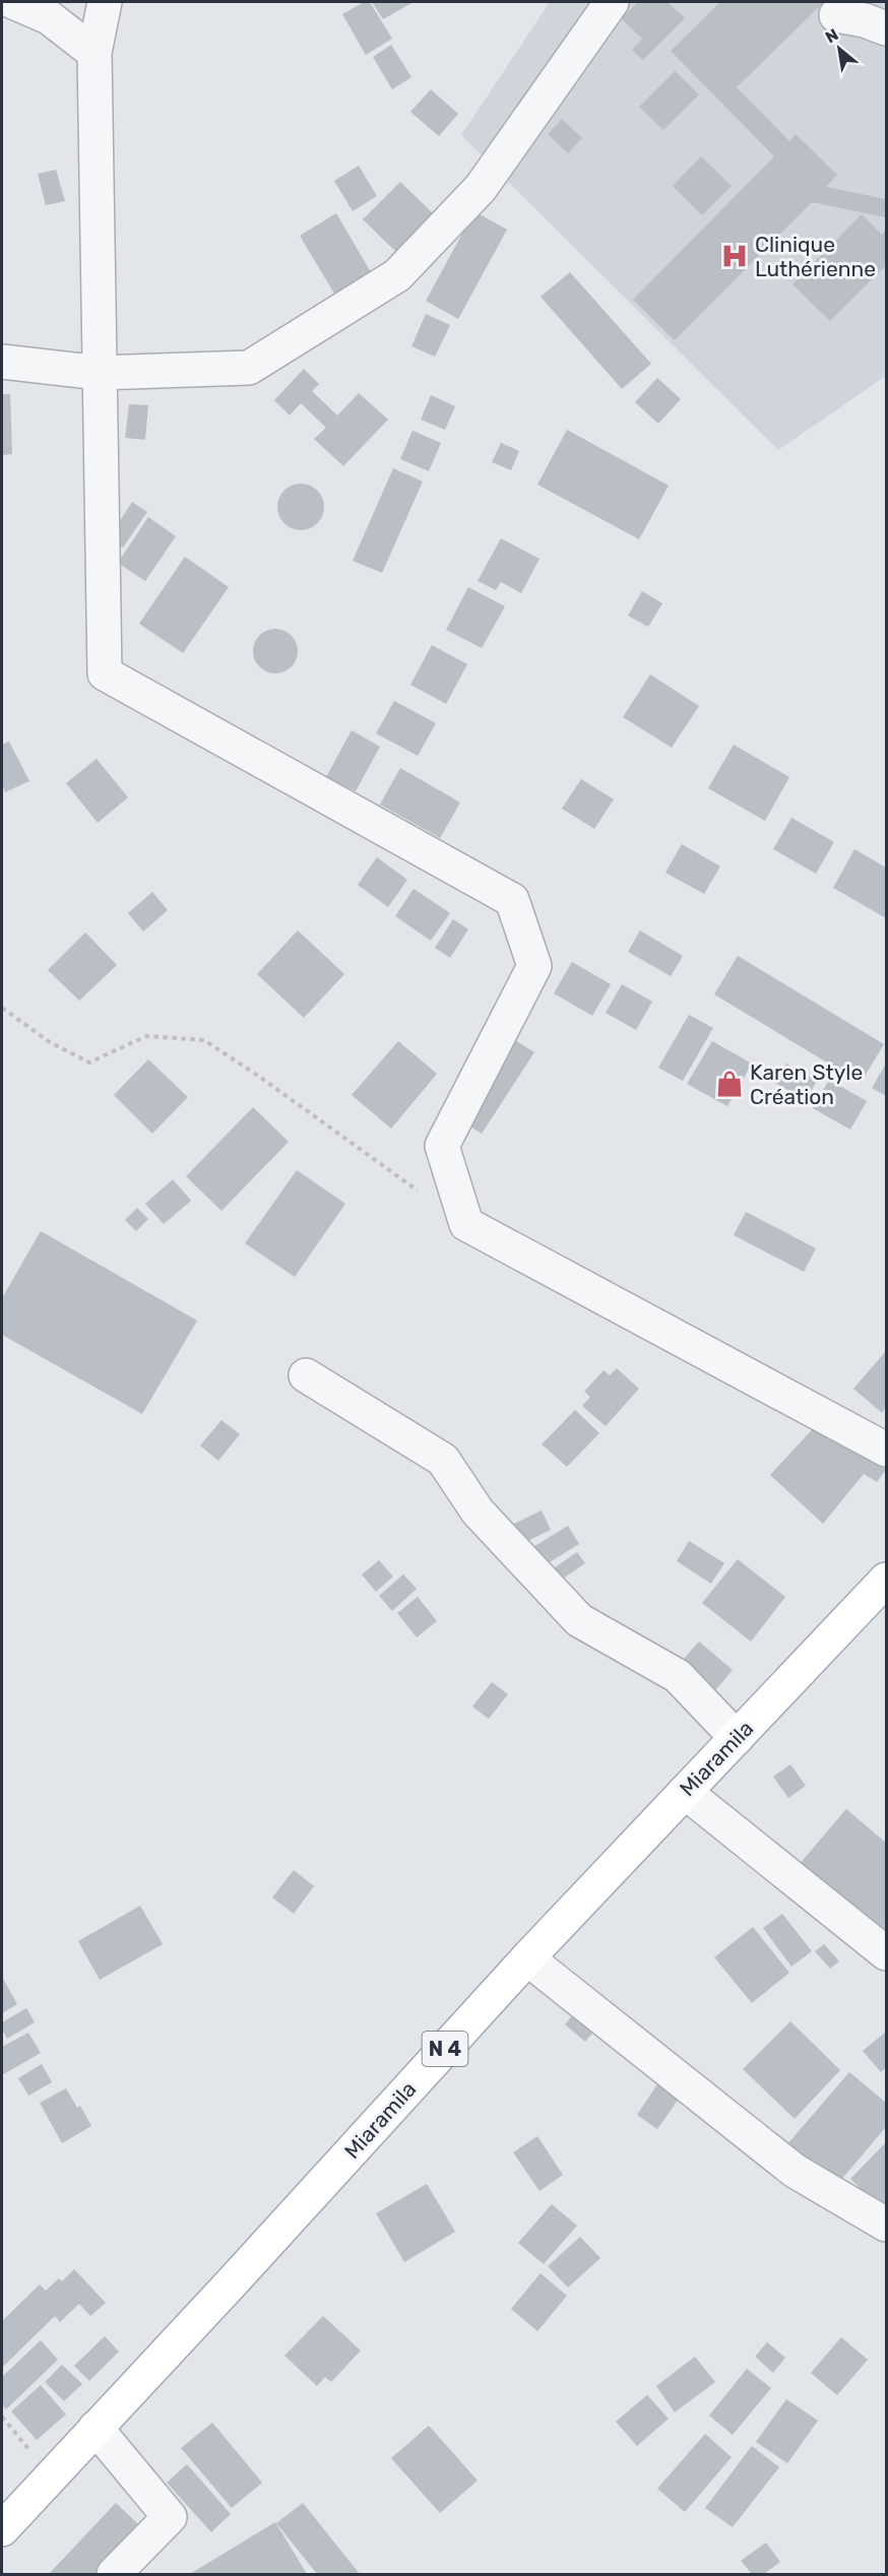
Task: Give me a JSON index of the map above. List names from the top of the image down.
{
  "streets": {
    "main road": ["Miaramila", "N 4"]
  },
  "places": {
    "hospital": ["Clinique Luthérienne"],
    "shop": ["Karen Style Création"]
  },
  "north": "top left"
}
